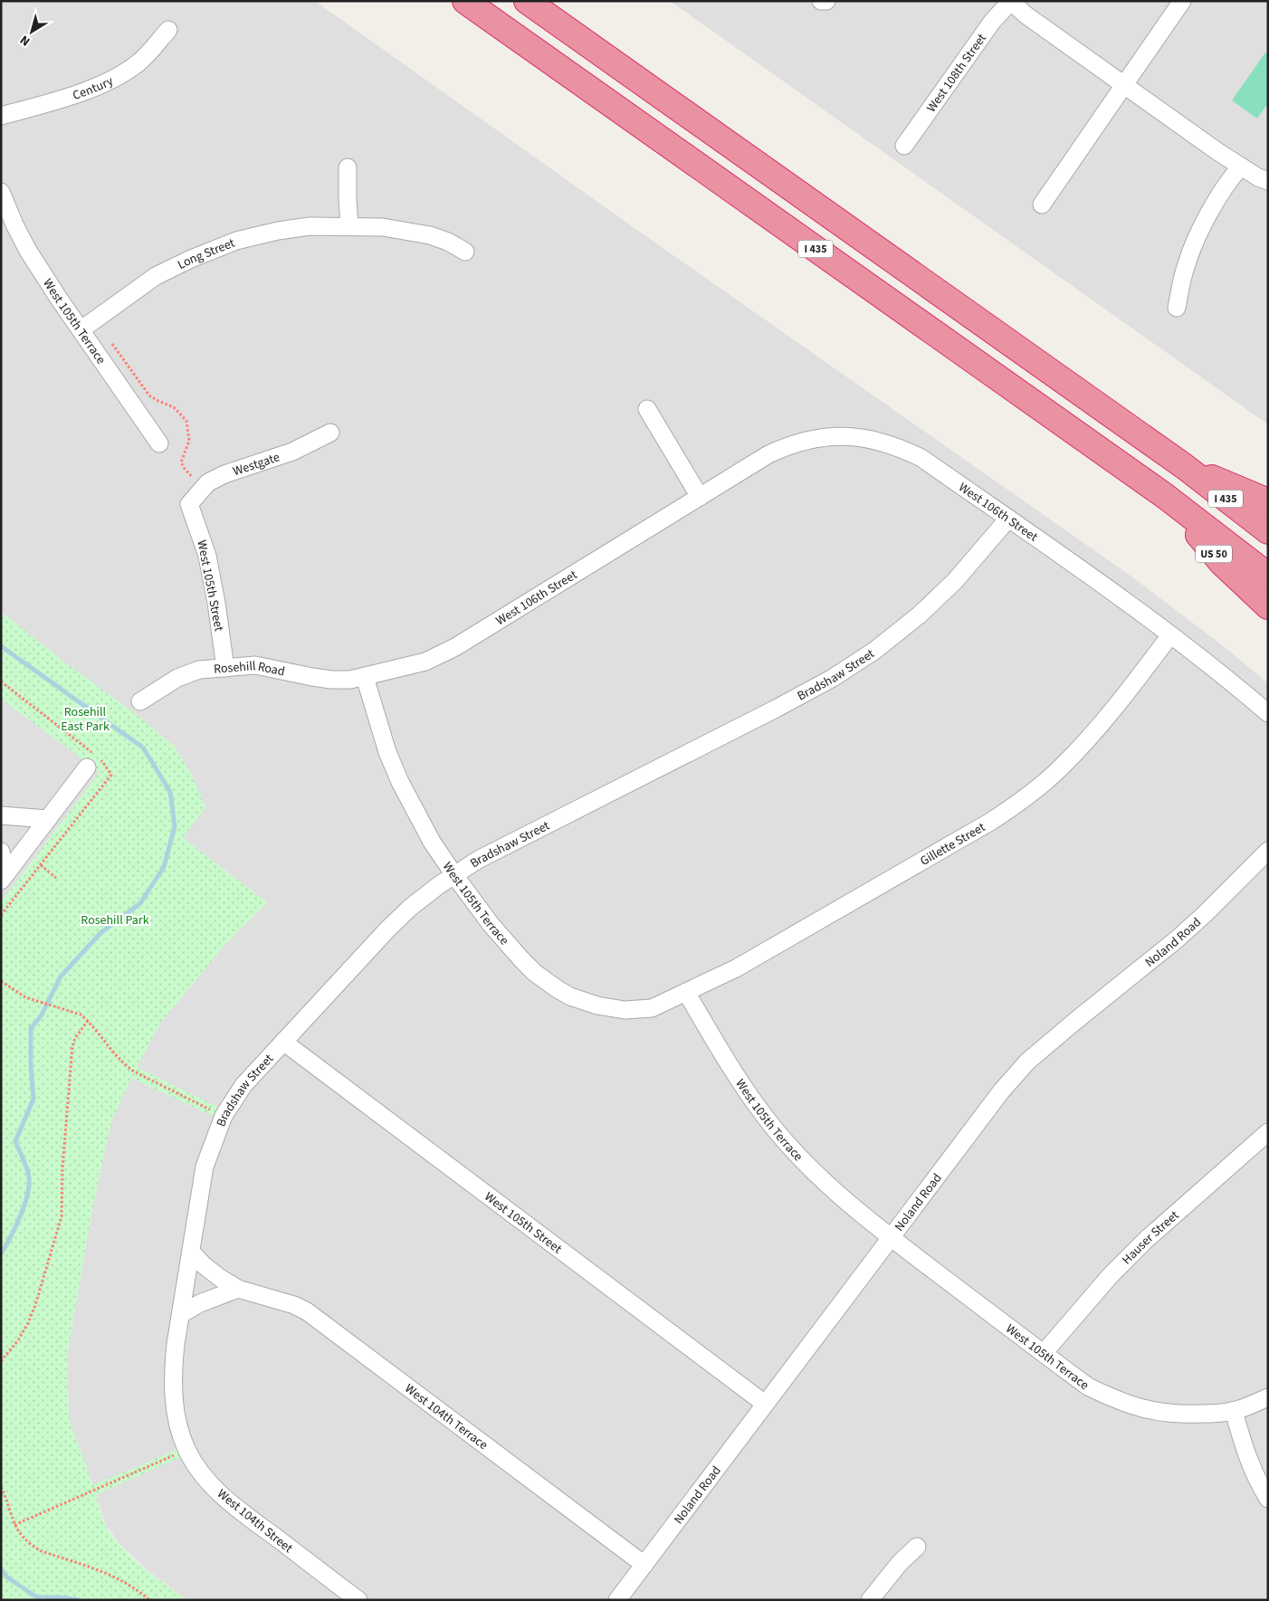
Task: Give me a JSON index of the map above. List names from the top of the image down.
{
  "streets": {
    "highway": ["I 435", "US 50"],
    "street": [
      "West 108th Street",
      "Century",
      "Long Street",
      "West 105th Terrace",
      "Westgate",
      "West 106th Street",
      "West 105th Street",
      "Rosehill Road",
      "Bradshaw Street",
      "Gillette Street",
      "Noland Road",
      "Hauser Street",
      "West 104th Terrace",
      "West 104th Street"
    ]
  },
  "crossings": [
    ["I 435", "US 50"],
    ["Long Street", "West 105th Terrace"],
    ["West 105th Terrace", "West 106th Street"],
    ["West 105th Terrace", "Rosehill Road"],
    ["West 105th Terrace", "Bradshaw Street"],
    ["West 105th Terrace", "Gillette Street"],
    ["West 105th Terrace", "Noland Road"],
    ["West 105th Terrace", "Hauser Street"],
    ["Westgate", "West 105th Street"],
    ["West 106th Street", "Rosehill Road"],
    ["West 106th Street", "Bradshaw Street"],
    ["West 106th Street", "Gillette Street"],
    ["West 105th Street", "Rosehill Road"],
    ["West 105th Street", "Bradshaw Street"],
    ["West 105th Street", "Noland Road"],
    ["Bradshaw Street", "West 104th Terrace"],
    ["Bradshaw Street", "West 104th Street"],
    ["Noland Road", "West 104th Terrace"]
  ],
  "parks": ["Rosehill East Park", "Rosehill Park"],
  "north": "bottom left"
}
